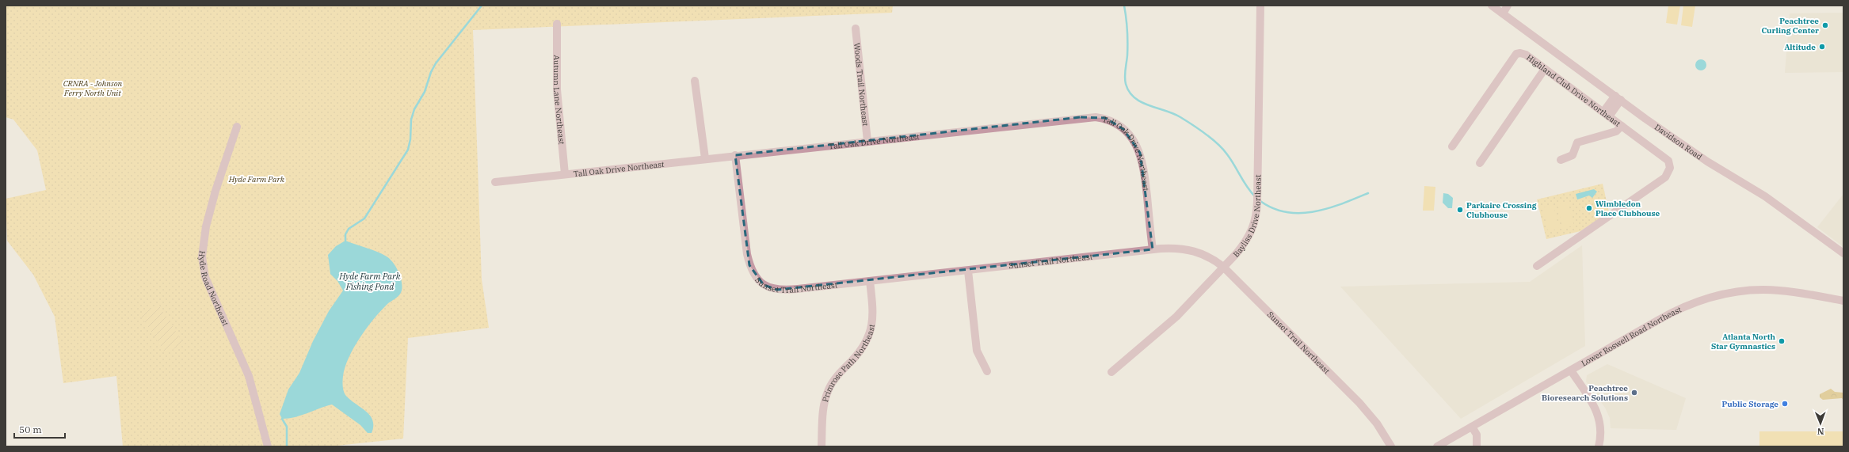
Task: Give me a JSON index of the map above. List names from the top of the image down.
{
  "streets": {
    "street": [
      "Woods Trail Northeast",
      "Highland Club Drive Northeast",
      "Autumn Lane Northeast",
      "Tall Oak Drive Northeast",
      "Davidson Road",
      "Bayliss Drive Northeast",
      "Sunset Trail Northeast",
      "Hyde Road Northeast",
      "Lower Roswell Road Northeast",
      "Primrose Path Northeast"
    ]
  },
  "crossings": [
    ["Woods Trail Northeast", "Tall Oak Drive Northeast"],
    ["Autumn Lane Northeast", "Tall Oak Drive Northeast"],
    ["Tall Oak Drive Northeast", "Sunset Trail Northeast"],
    ["Bayliss Drive Northeast", "Sunset Trail Northeast"],
    ["Sunset Trail Northeast", "Primrose Path Northeast"]
  ],
  "water": ["Hyde Farm Park Fishing Pond"],
  "parks": ["CRNRA - Johnson Ferry North Unit", "Hyde Farm Park"],
  "places": [
    "Peachtree Curling Center",
    "Altitude",
    "Wimbledon Place Clubhouse",
    "Parkaire Crossing Clubhouse",
    "Atlanta North Star Gymnastics",
    "Peachtree Bioresearch Solutions",
    "Public Storage"
  ],
  "scale_bar": "50 m",
  "north": "bottom"
}
